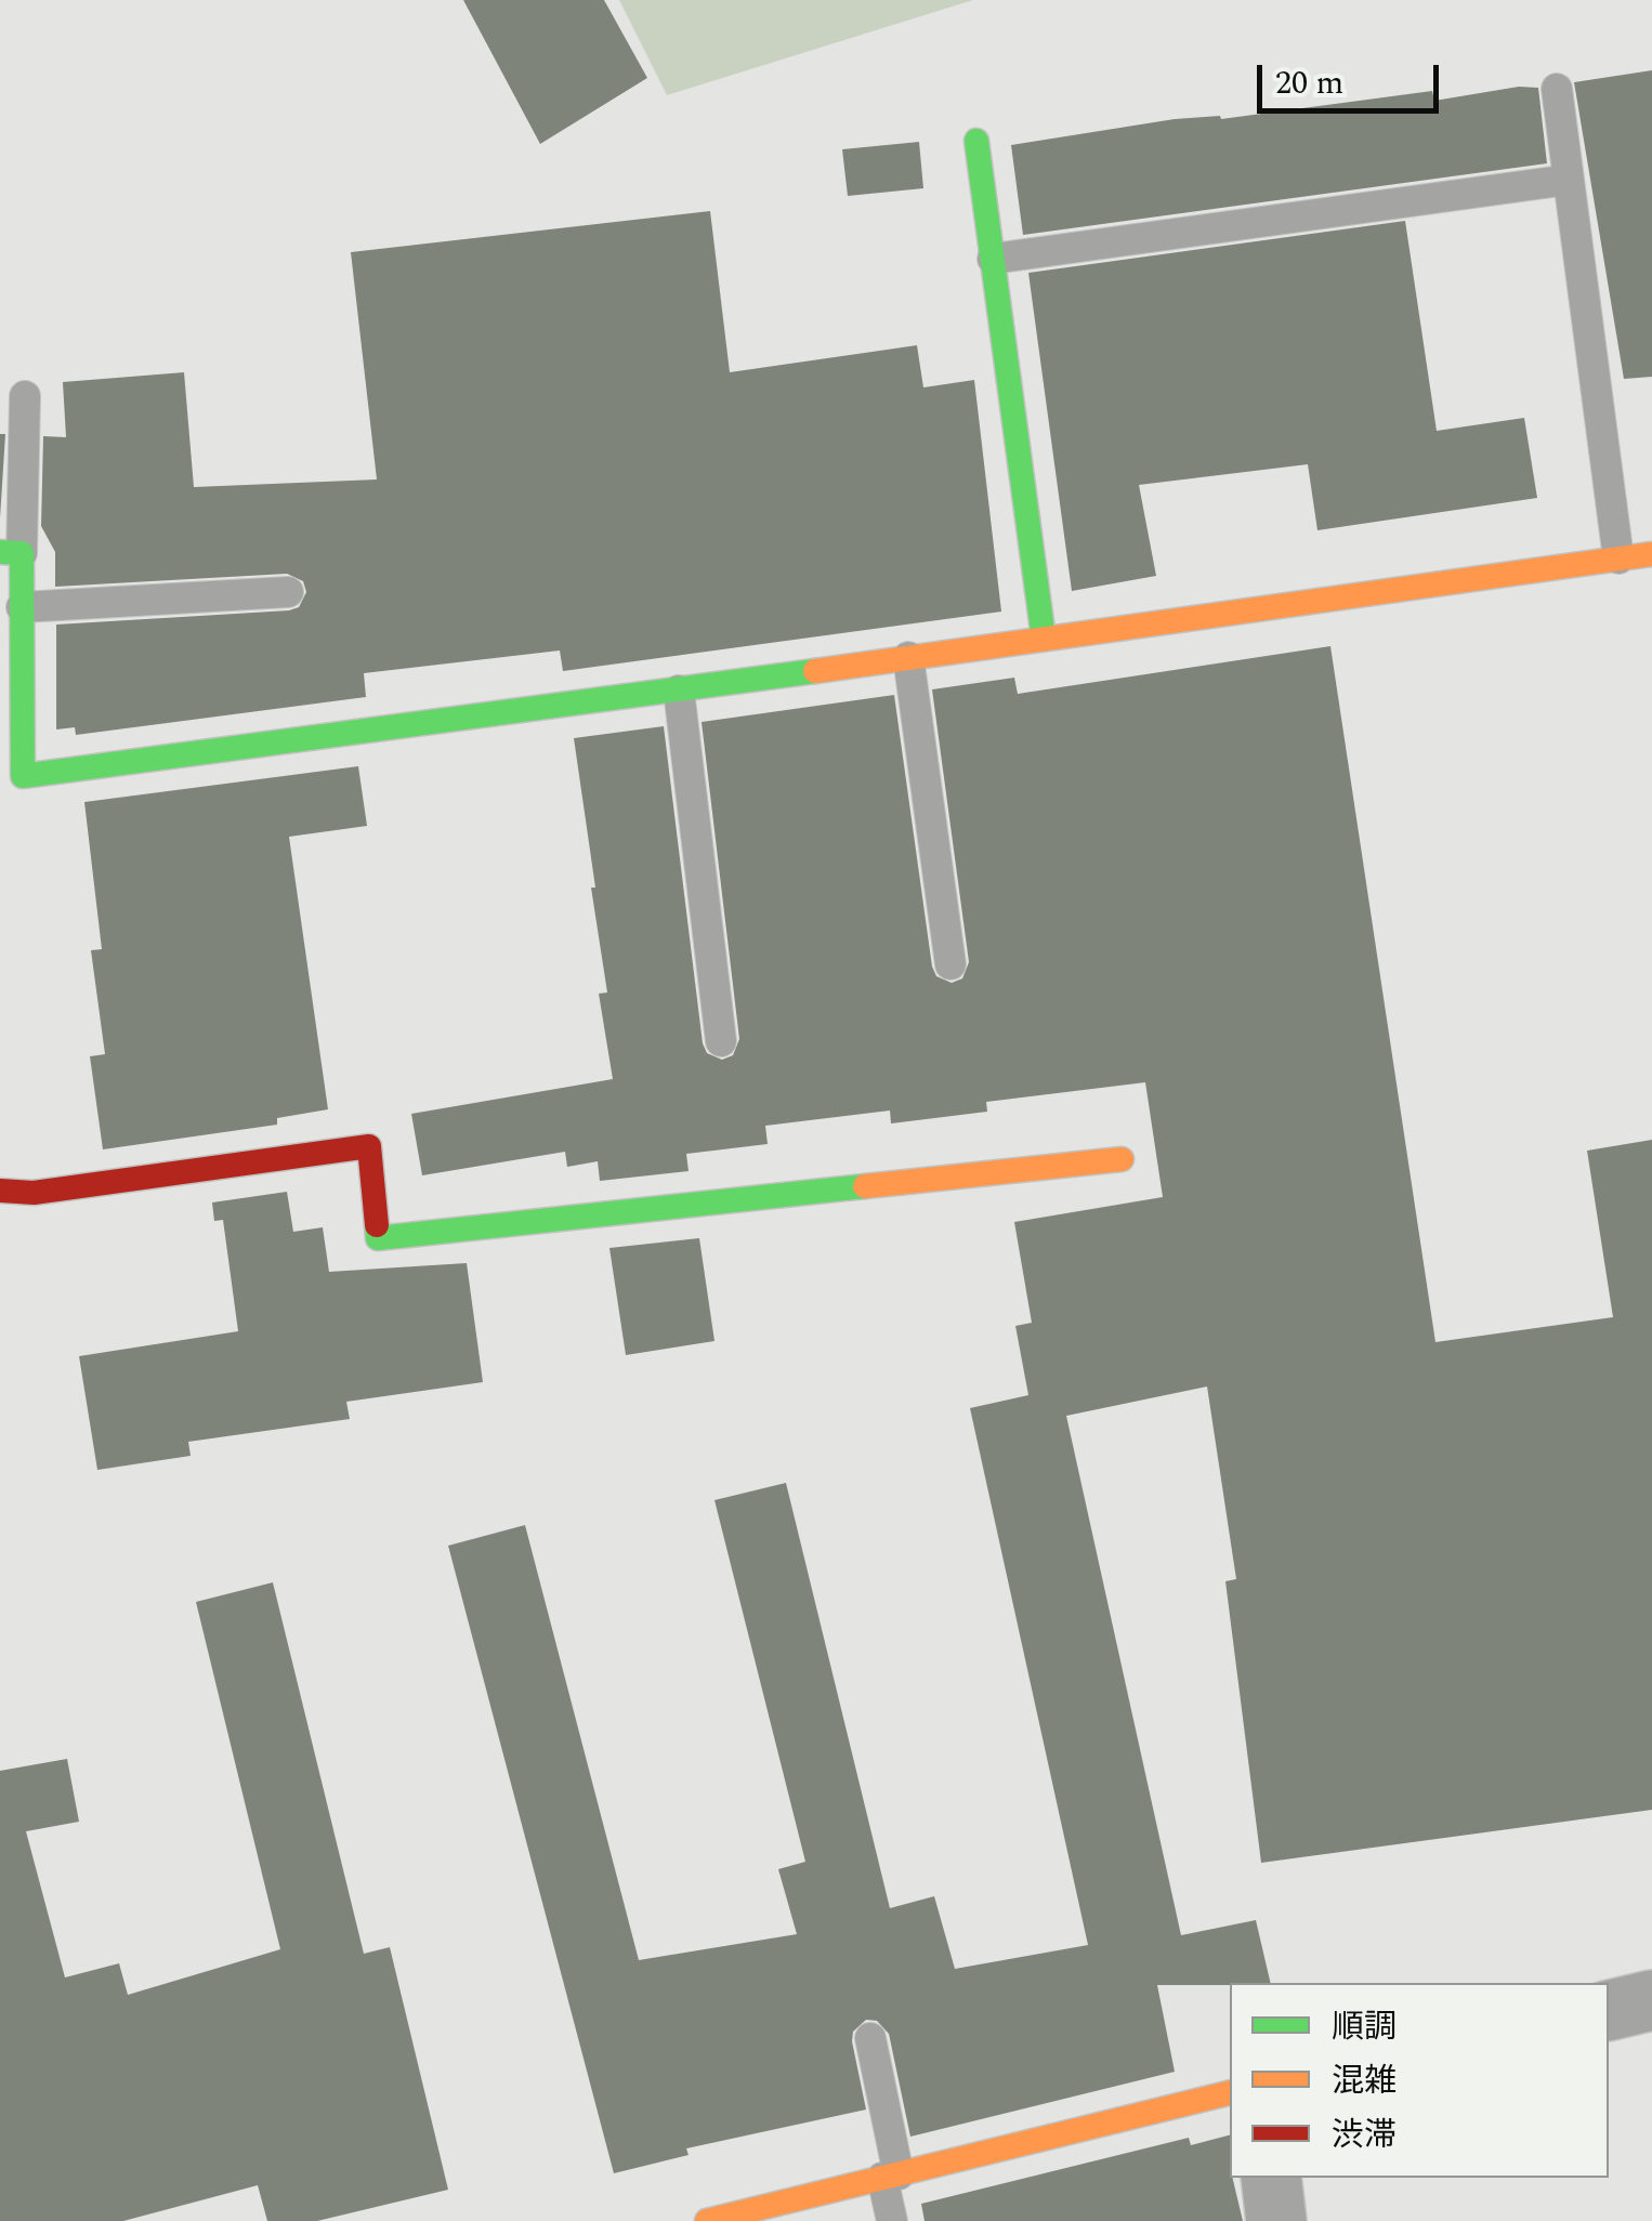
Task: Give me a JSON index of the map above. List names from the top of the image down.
{
  "legend": ["順調", "混雑", "渋滞"],
  "scale_bar": "20 m"
}
